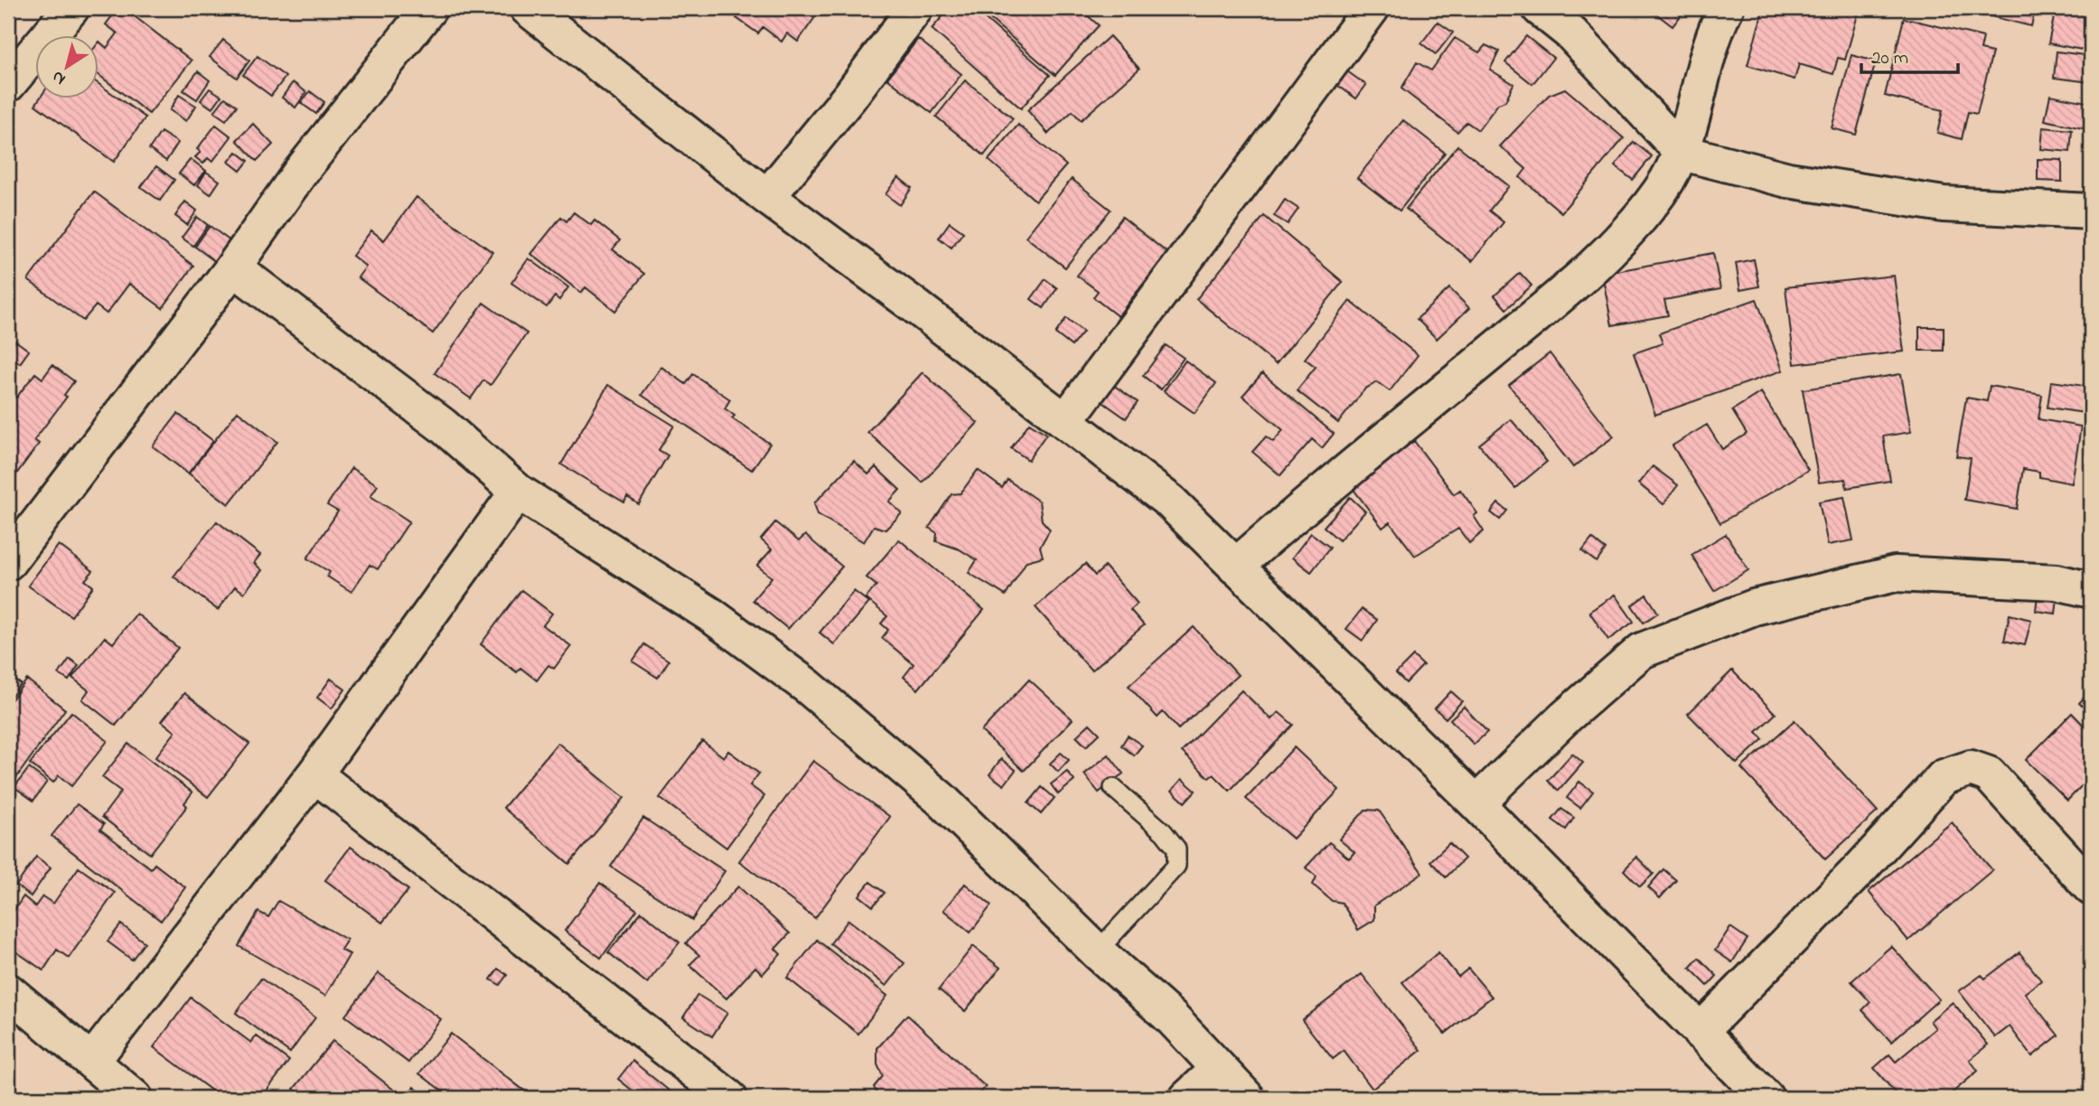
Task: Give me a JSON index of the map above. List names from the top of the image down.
{
  "scale_bar": "20 m",
  "north": "bottom left"
}
